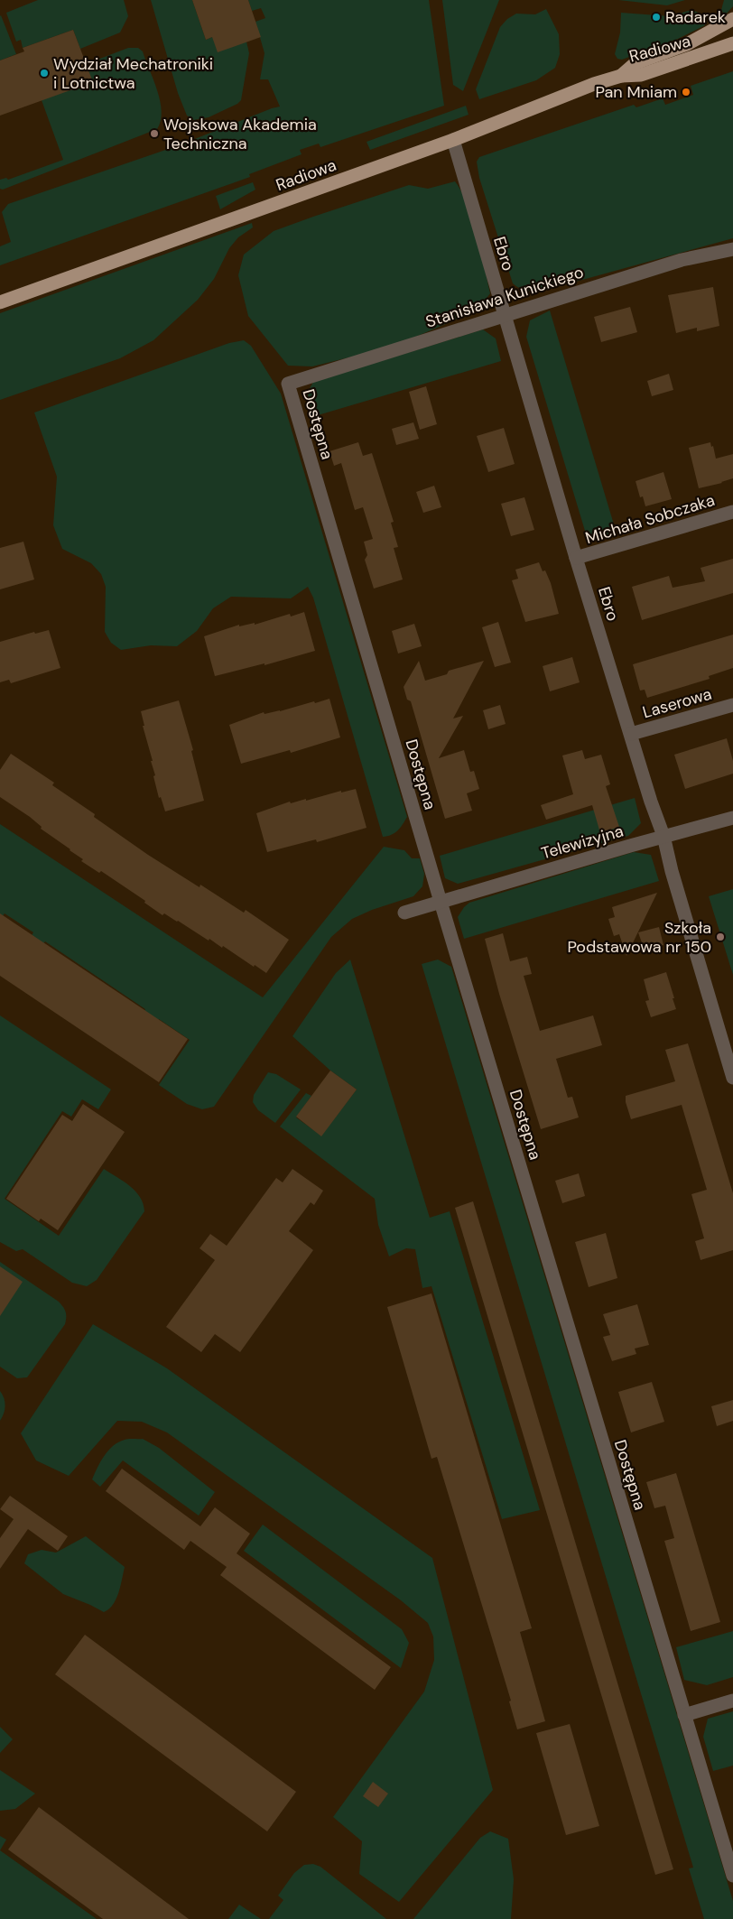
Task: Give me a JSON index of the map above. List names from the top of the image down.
{
  "streets": {
    "main road": ["Radiowa"],
    "street": [
      "Ebro",
      "Stanisława Kunickiego",
      "Dostępna",
      "Michała Sobczaka",
      "Laserowa",
      "Telewizyjna"
    ]
  },
  "crossings": [
    ["Radiowa", "Ebro"],
    ["Ebro", "Stanisława Kunickiego"],
    ["Ebro", "Michała Sobczaka"],
    ["Ebro", "Laserowa"],
    ["Ebro", "Telewizyjna"],
    ["Stanisława Kunickiego", "Dostępna"],
    ["Dostępna", "Telewizyjna"]
  ],
  "places": [
    "Radarek",
    "Wydział Mechatroniki i Lotnictwa",
    "Pan Mniam",
    "Wojskowa Akademia Techniczna",
    "Szkoła Podstawowa nr 150"
  ]
}
